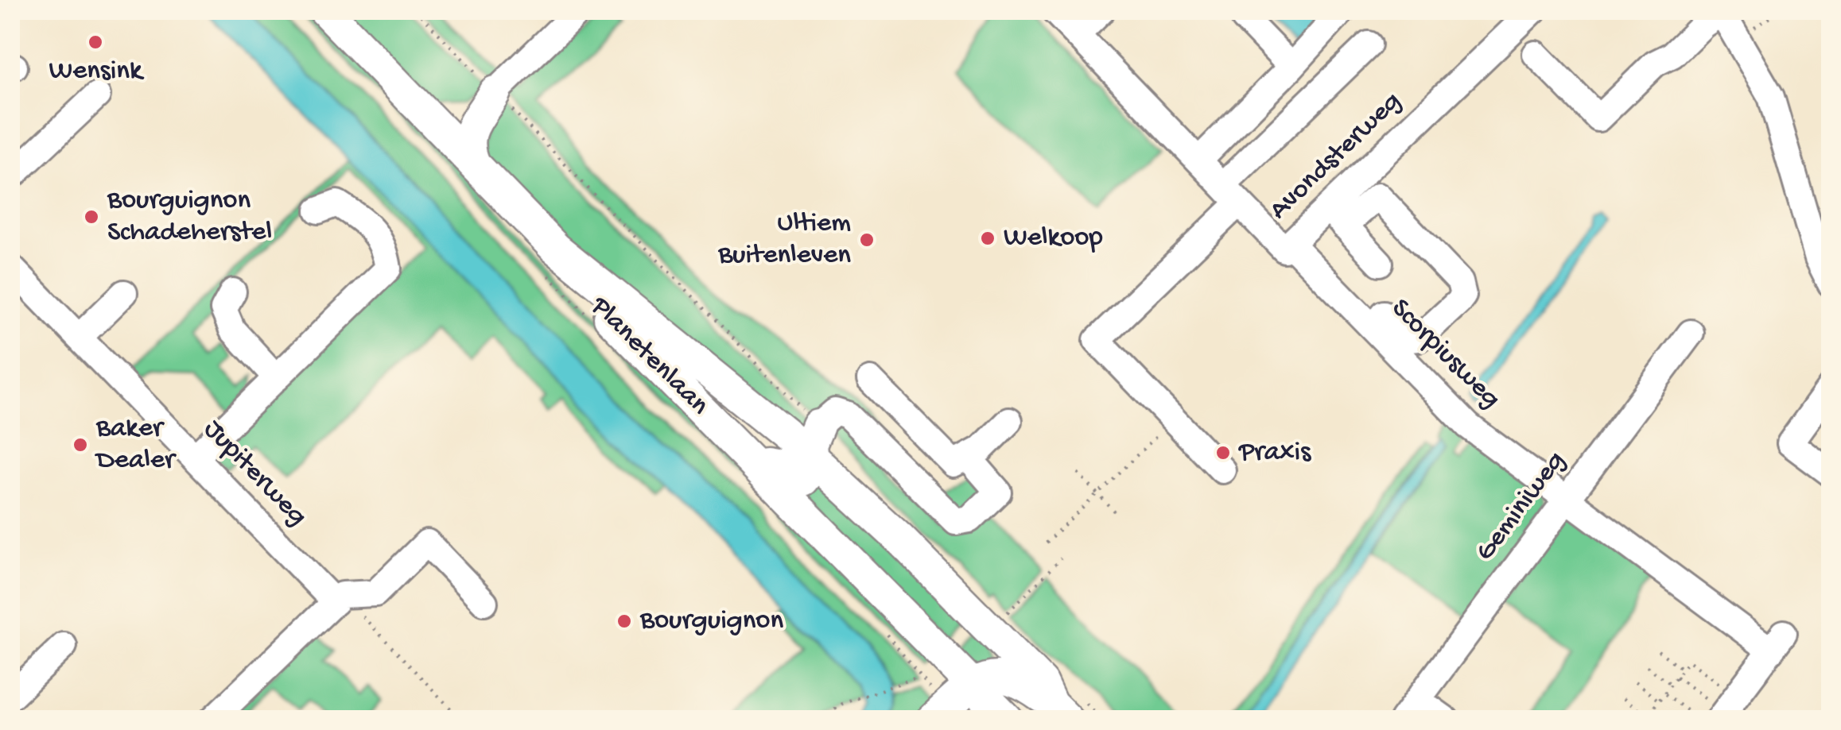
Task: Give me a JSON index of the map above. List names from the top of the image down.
{
  "streets": {
    "main road": ["Planetenlaan"],
    "street": [
      "Avondsterweg",
      "Scorpiusweg",
      "Jupiterweg",
      "Geminiweg"
    ]
  },
  "crossings": [
    ["Avondsterweg", "Scorpiusweg"],
    ["Scorpiusweg", "Geminiweg"]
  ],
  "places": [
    "Wensink",
    "Bourguignon Schadeherstel",
    "Welkoop",
    "Ultiem Buitenleven",
    "Baker Dealer",
    "Praxis",
    "Bourguignon"
  ]
}
